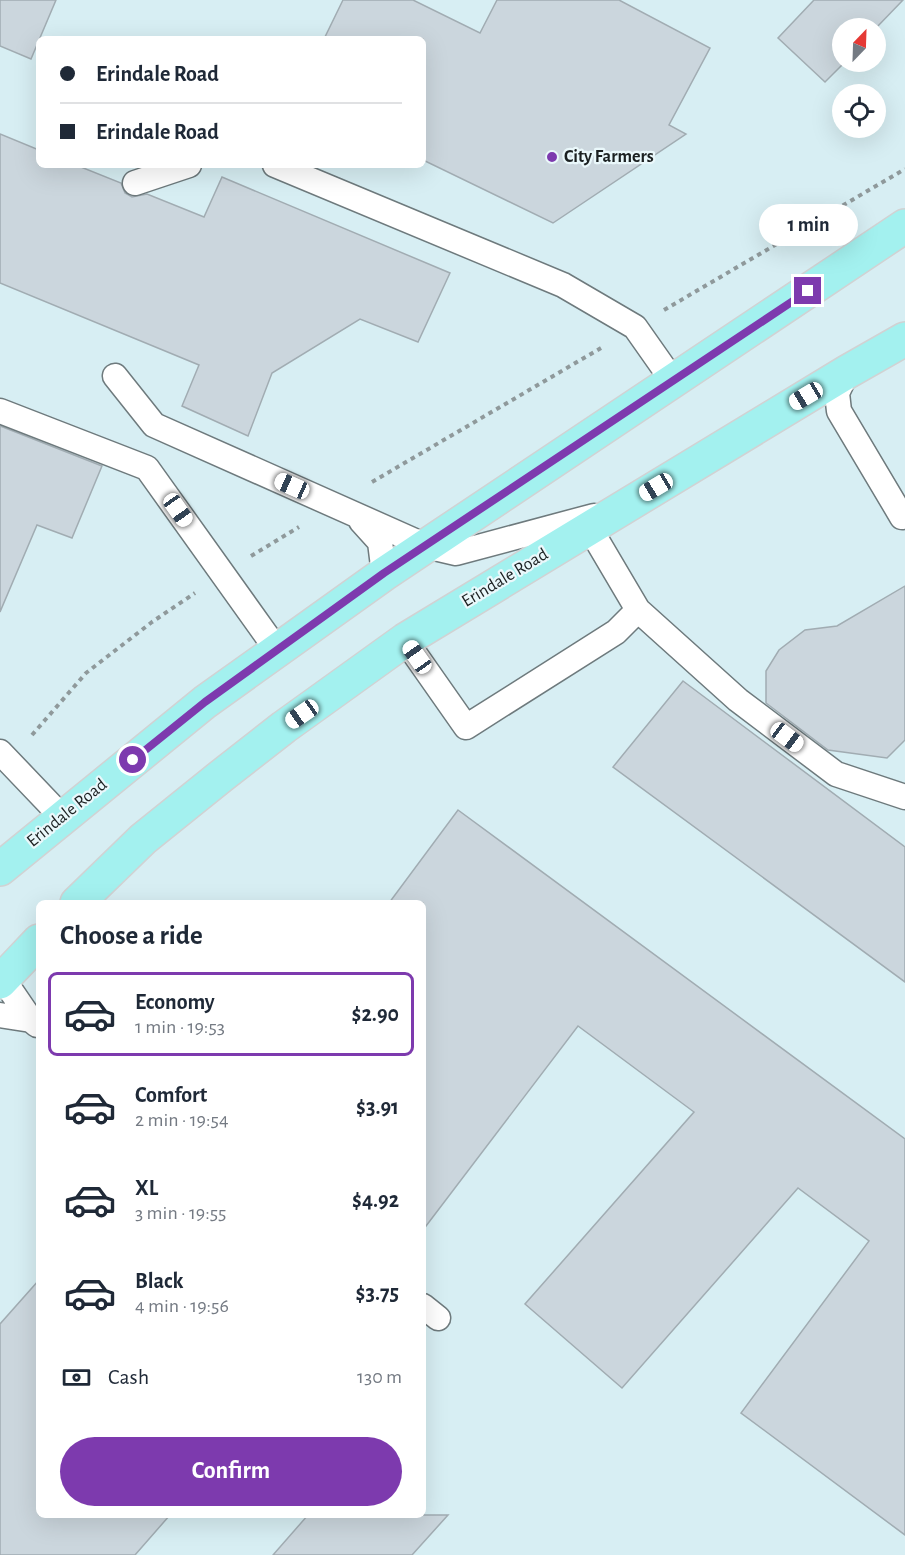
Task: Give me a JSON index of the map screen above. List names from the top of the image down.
{
  "streets": {
    "main road": ["Erindale Road"]
  },
  "places": ["City Farmers"],
  "north": "top right",
  "page": {
    "banner": ["Erindale Road", "Erindale Road"],
    "bubble": "1 min",
    "heading": "Choose a ride",
    "list": [
      {
        "name": "Economy",
        "note": "1 min · 19:53",
        "value": "$2.90"
      },
      {
        "name": "Comfort",
        "note": "2 min · 19:54",
        "value": "$3.91"
      },
      {
        "name": "XL",
        "note": "3 min · 19:55",
        "value": "$4.92"
      },
      {
        "name": "Black",
        "note": "4 min · 19:56",
        "value": "$3.75"
      }
    ],
    "pay": ["Cash", "130 m"],
    "buttons": "Confirm"
  }
}
